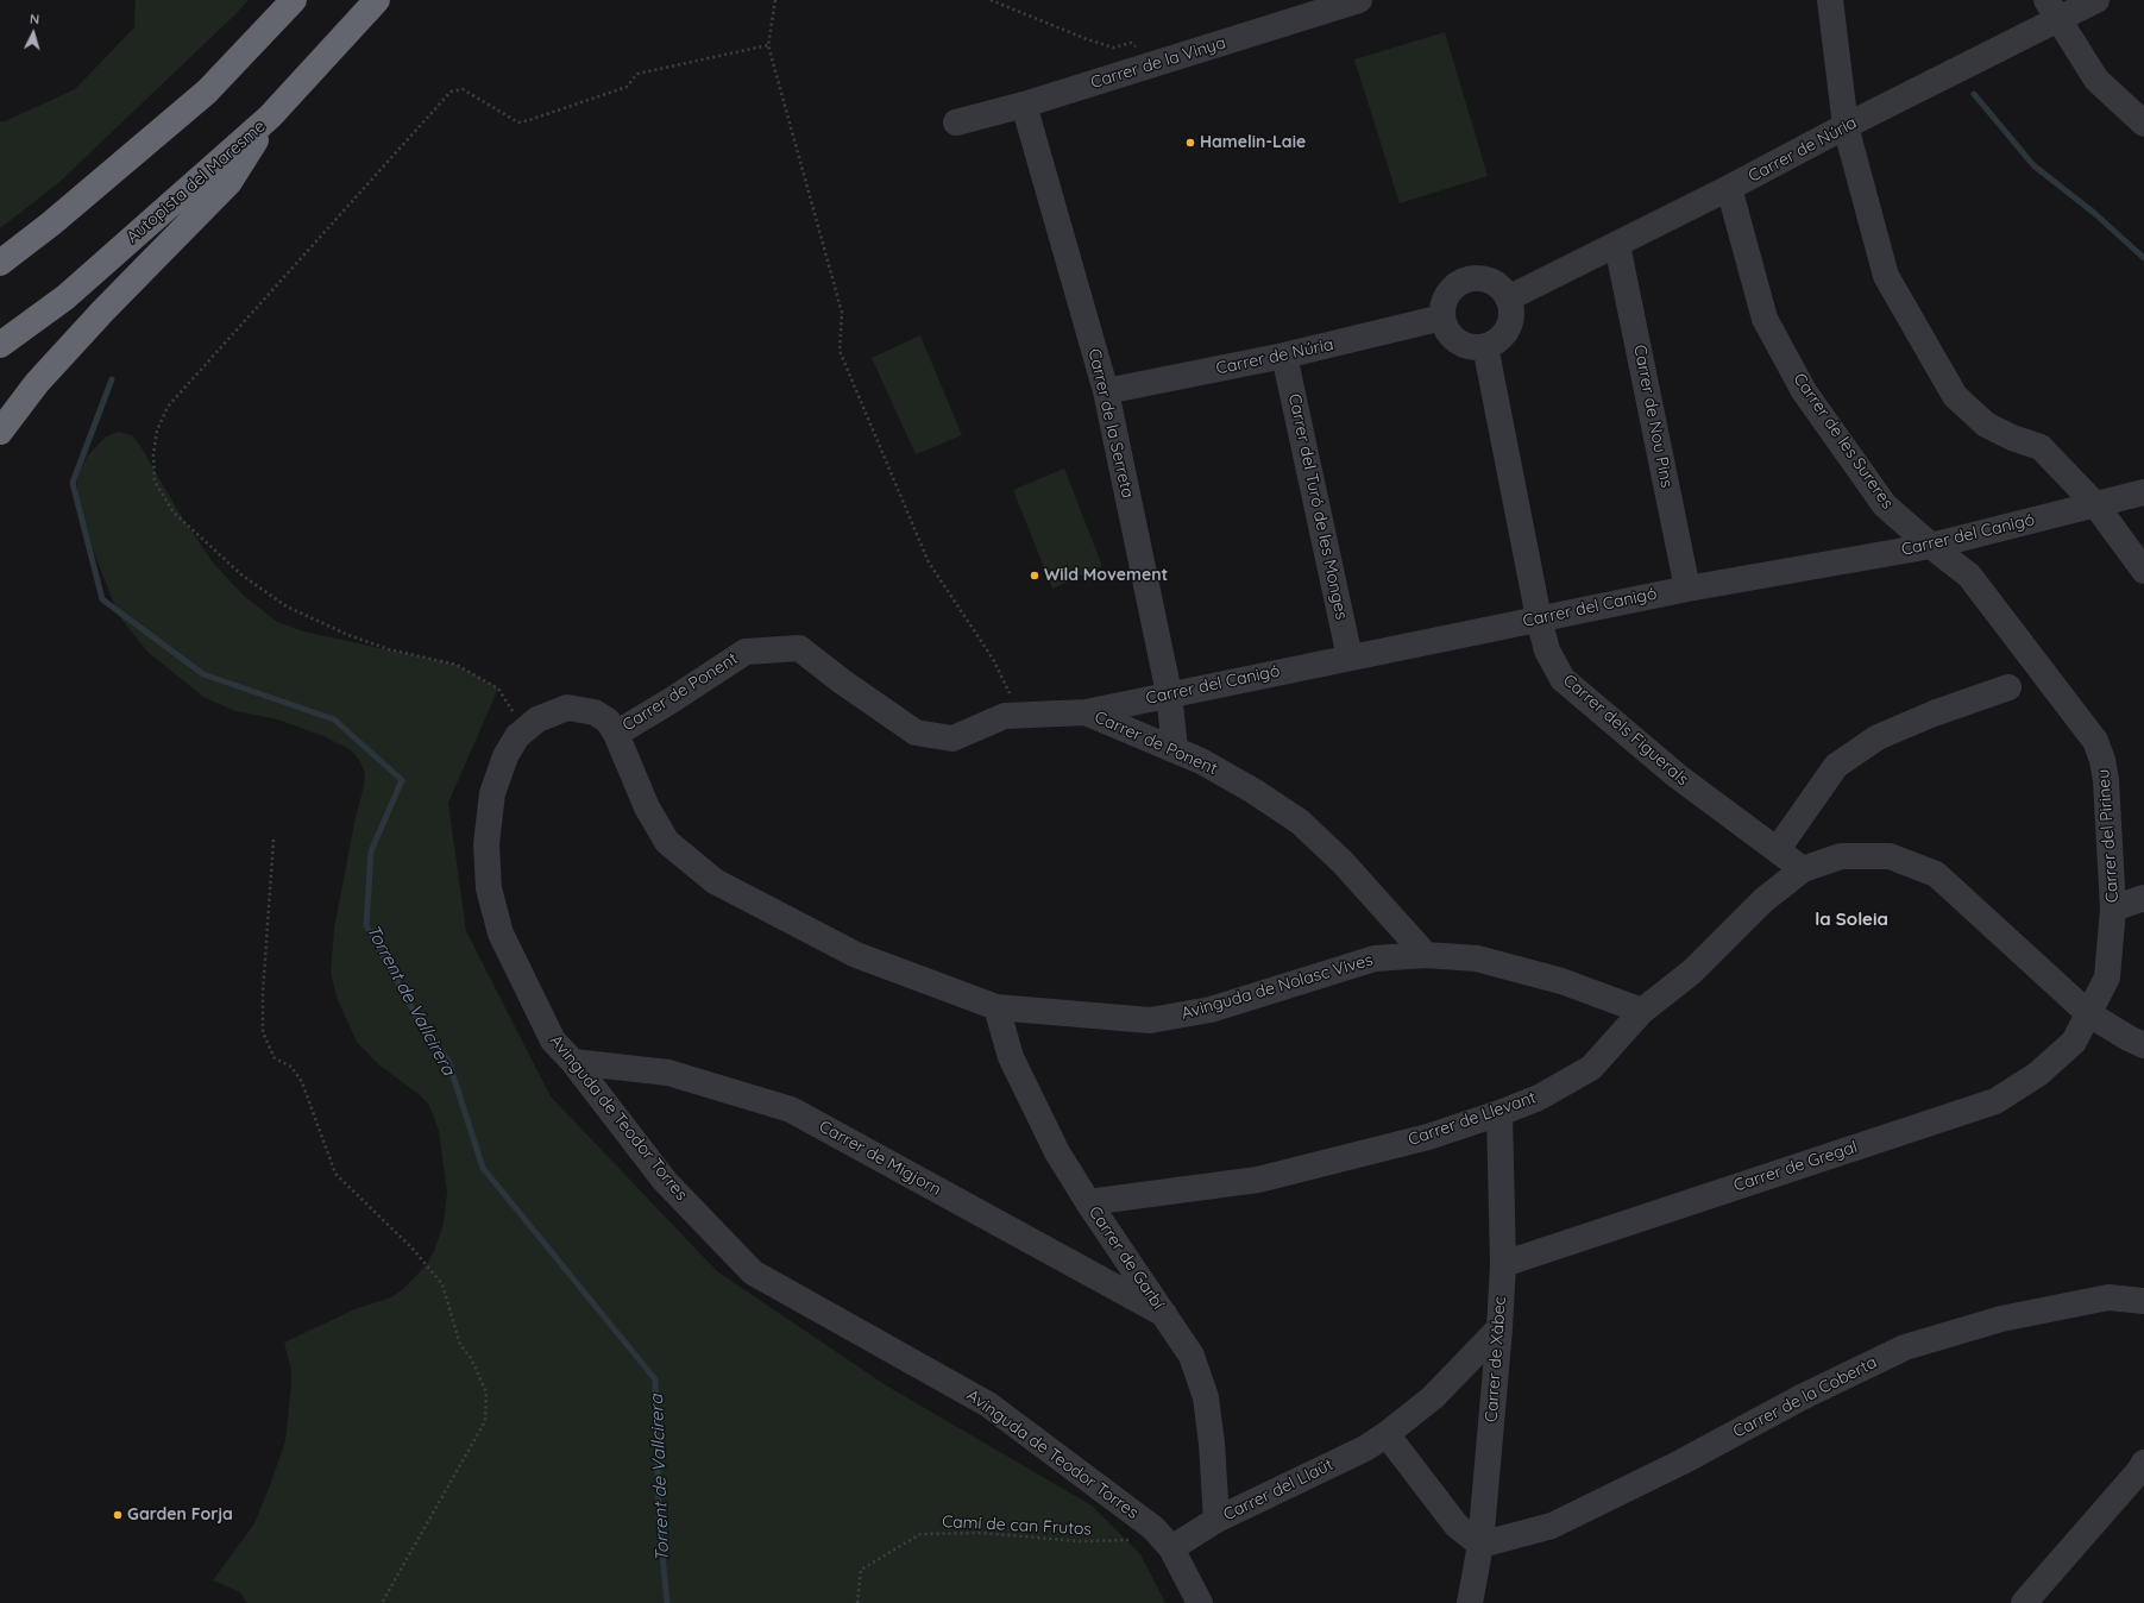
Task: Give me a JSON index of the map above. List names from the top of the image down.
{
  "streets": {
    "highway": ["Autopista del Maresme"],
    "street": [
      "Carrer de la Vinya",
      "Carrer de Núria",
      "Carrer de Nou Pins",
      "Carrer de la Serreta",
      "Carrer de les Sureres",
      "Carrer del Turó de les Monges",
      "Carrer del Canigó",
      "Carrer de Ponent",
      "Carrer dels Figuerals",
      "Carrer del Pirineu",
      "Avinguda de Nolasc Vives",
      "Avinguda de Teodor Torres",
      "Carrer de Llevant",
      "Carrer de Migjorn",
      "Carrer de Gregal",
      "Carrer de Garbí",
      "Carrer de Xàbec",
      "Carrer de la Coberta",
      "Carrer del Llaüt"
    ],
    "path": ["Camí de can Frutos"]
  },
  "crossings": [
    ["Carrer de la Vinya", "Carrer de la Serreta"],
    ["Carrer de Núria", "Carrer de Nou Pins"],
    ["Carrer de Núria", "Carrer de la Serreta"],
    ["Carrer de Núria", "Carrer de les Sureres"],
    ["Carrer de Núria", "Carrer del Turó de les Monges"],
    ["Carrer de Núria", "Carrer dels Figuerals"],
    ["Carrer de Nou Pins", "Carrer del Canigó"],
    ["Carrer de la Serreta", "Carrer del Canigó"],
    ["Carrer de la Serreta", "Carrer de Ponent"],
    ["Carrer de les Sureres", "Carrer del Canigó"],
    ["Carrer de les Sureres", "Carrer del Pirineu"],
    ["Carrer del Turó de les Monges", "Carrer del Canigó"],
    ["Carrer del Canigó", "Carrer de Ponent"],
    ["Carrer del Canigó", "Carrer dels Figuerals"],
    ["Carrer del Canigó", "Carrer del Pirineu"],
    ["Carrer de Ponent", "Avinguda de Nolasc Vives"],
    ["Carrer de Ponent", "Avinguda de Teodor Torres"],
    ["Carrer dels Figuerals", "Carrer de Llevant"],
    ["Carrer del Pirineu", "Carrer de Llevant"],
    ["Carrer del Pirineu", "Carrer de Gregal"],
    ["Avinguda de Nolasc Vives", "Avinguda de Teodor Torres"],
    ["Avinguda de Nolasc Vives", "Carrer de Llevant"],
    ["Avinguda de Nolasc Vives", "Carrer de Garbí"],
    ["Avinguda de Teodor Torres", "Carrer de Migjorn"],
    ["Avinguda de Teodor Torres", "Carrer del Llaüt"],
    ["Avinguda de Teodor Torres", "Camí de can Frutos"],
    ["Carrer de Llevant", "Carrer de Garbí"],
    ["Carrer de Llevant", "Carrer de Xàbec"],
    ["Carrer de Migjorn", "Carrer de Garbí"],
    ["Carrer de Gregal", "Carrer de Xàbec"],
    ["Carrer de Garbí", "Carrer del Llaüt"],
    ["Carrer de Xàbec", "Carrer de la Coberta"],
    ["Carrer de Xàbec", "Carrer del Llaüt"]
  ],
  "districts": ["la Soleia"],
  "water": ["Torrent de Vallcirera"],
  "places": ["Hamelin-Laie", "Wild Movement", "Garden Forja"],
  "north": "top"
}
